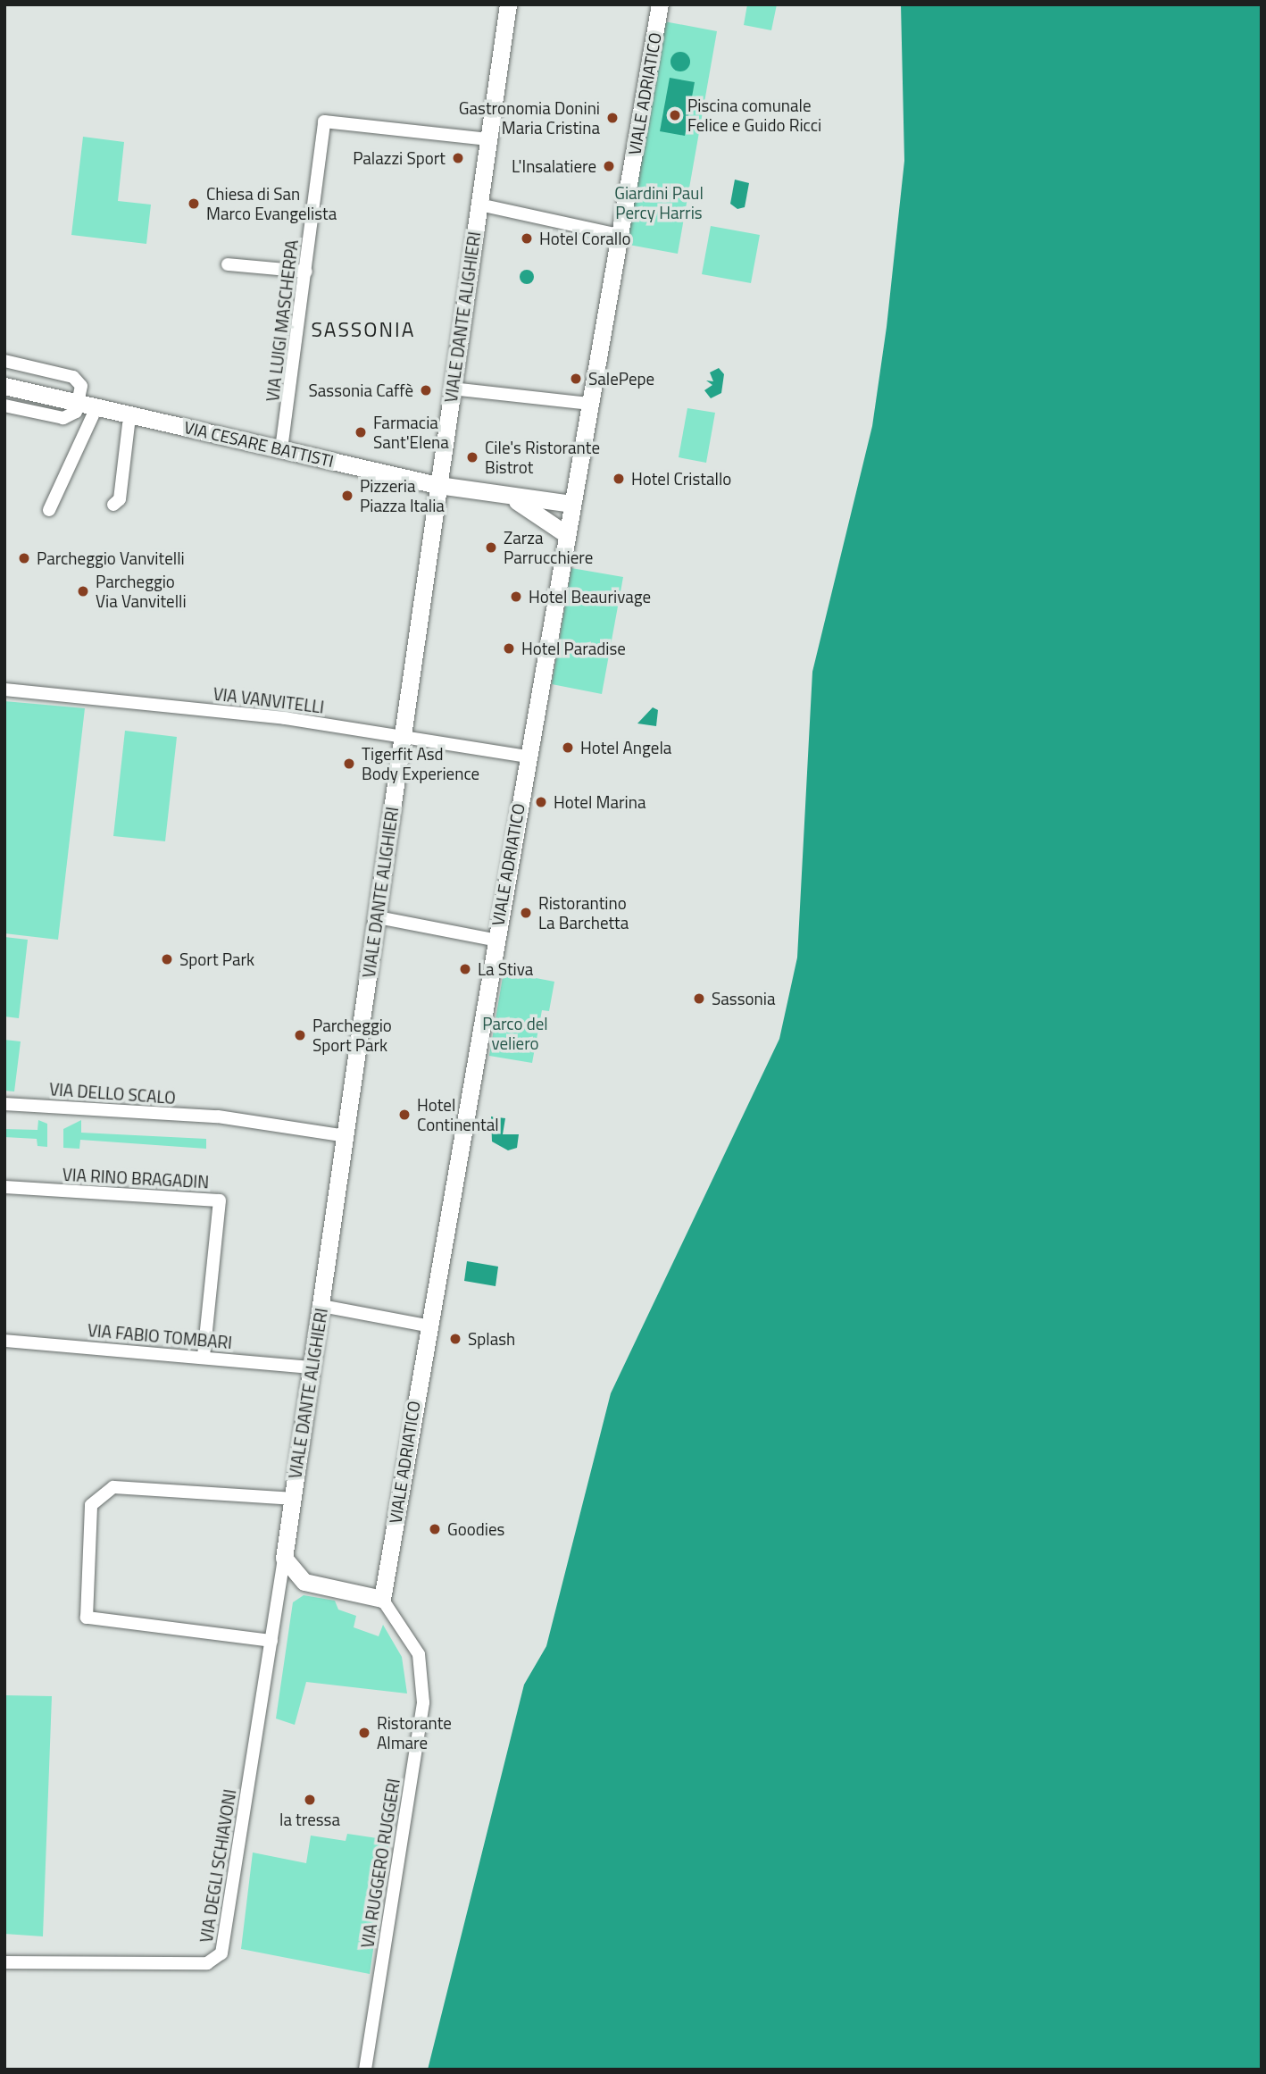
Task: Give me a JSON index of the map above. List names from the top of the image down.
{
  "streets": {
    "street": [
      "VIALE ADRIATICO",
      "VIALE DANTE ALIGHIERI",
      "VIA LUIGI MASCHERPA",
      "VIA CESARE BATTISTI",
      "VIA VANVITELLI",
      "VIA DELLO SCALO",
      "VIA RINO BRAGADIN",
      "VIA FABIO TOMBARI",
      "VIA RUGGERO RUGGERI",
      "VIA DEGLI SCHIAVONI"
    ]
  },
  "crossings": [
    ["VIALE ADRIATICO", "VIA CESARE BATTISTI"],
    ["VIALE ADRIATICO", "VIA VANVITELLI"],
    ["VIALE ADRIATICO", "VIA RUGGERO RUGGERI"],
    ["VIALE DANTE ALIGHIERI", "VIA LUIGI MASCHERPA"],
    ["VIALE DANTE ALIGHIERI", "VIA CESARE BATTISTI"],
    ["VIALE DANTE ALIGHIERI", "VIA VANVITELLI"],
    ["VIALE DANTE ALIGHIERI", "VIA DELLO SCALO"],
    ["VIALE DANTE ALIGHIERI", "VIA FABIO TOMBARI"],
    ["VIALE DANTE ALIGHIERI", "VIA DEGLI SCHIAVONI"],
    ["VIA LUIGI MASCHERPA", "VIA CESARE BATTISTI"],
    ["VIA RINO BRAGADIN", "VIA FABIO TOMBARI"]
  ],
  "districts": ["SASSONIA"],
  "parks": ["Giardini Paul Percy Harris", "Parco del veliero"],
  "places": [
    "Piscina comunale Felice e Guido Ricci",
    "Gastronomia Donini Maria Cristina",
    "Palazzi Sport",
    "L'Insalatiere",
    "Chiesa di San Marco Evangelista",
    "Hotel Corallo",
    "SalePepe",
    "Sassonia Caffè",
    "Farmacia Sant'Elena",
    "Cile's Ristorante Bistrot",
    "Hotel Cristallo",
    "Pizzeria Piazza Italia",
    "Zarza Parrucchiere",
    "Parcheggio Vanvitelli",
    "Parcheggio Via Vanvitelli",
    "Hotel Beaurivage",
    "Hotel Paradise",
    "Hotel Angela",
    "Tigerfit Asd Body Experience",
    "Hotel Marina",
    "Ristorantino La Barchetta",
    "Sport Park",
    "La Stiva",
    "Sassonia",
    "Parcheggio Sport Park",
    "Hotel Continental",
    "Splash",
    "Goodies",
    "Ristorante Almare",
    "la tressa"
  ]
}
